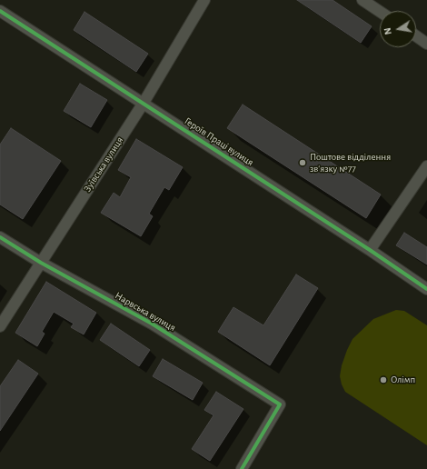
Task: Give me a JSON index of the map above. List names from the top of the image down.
{
  "streets": {
    "street": ["Героїв Праці вулиця", "Зуївська вулиця", "Нарвська вулиця"]
  },
  "crossings": [
    ["Героїв Праці вулиця", "Зуївська вулиця"],
    ["Зуївська вулиця", "Нарвська вулиця"]
  ],
  "places": ["Поштове відділення зв'язку №77", "Олімп"],
  "north": "left"
}
